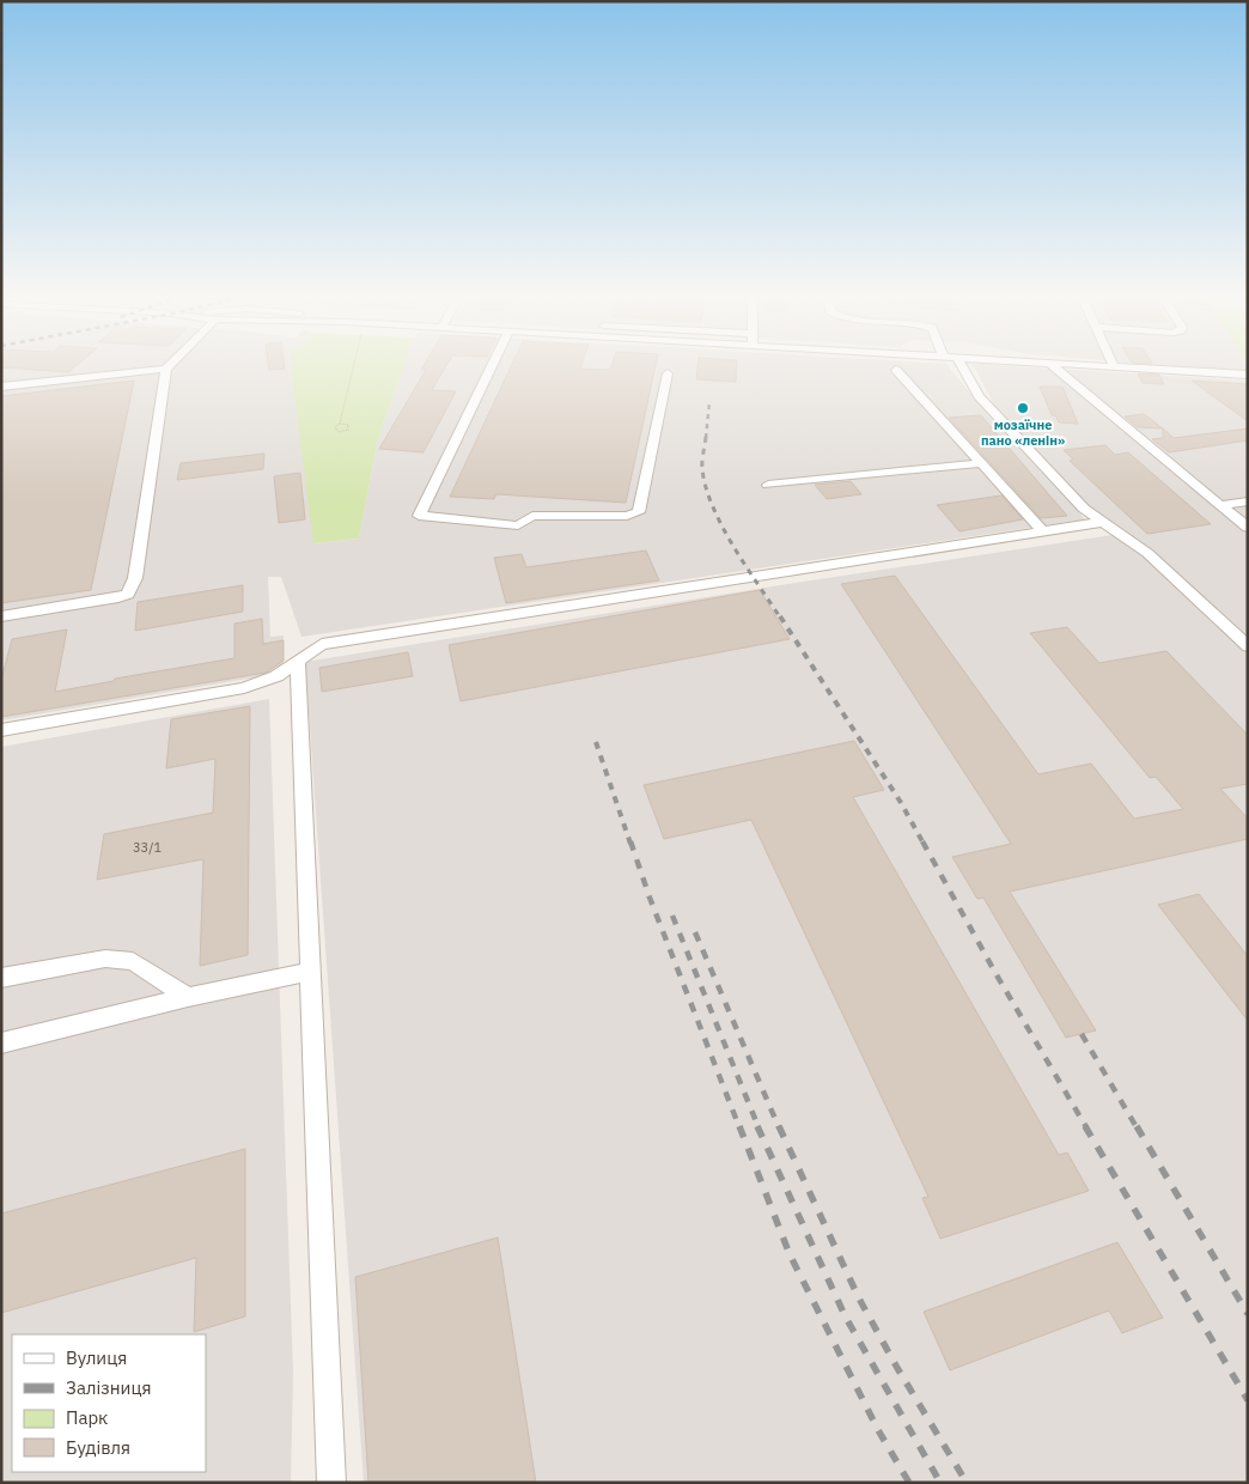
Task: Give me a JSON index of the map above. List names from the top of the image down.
{
  "places": ["мозаїчне пано «ленін»"],
  "house_numbers": ["33/1"],
  "legend": [
    "Вулиця",
    "Залізниця",
    "Парк",
    "Будівля"
  ]
}
